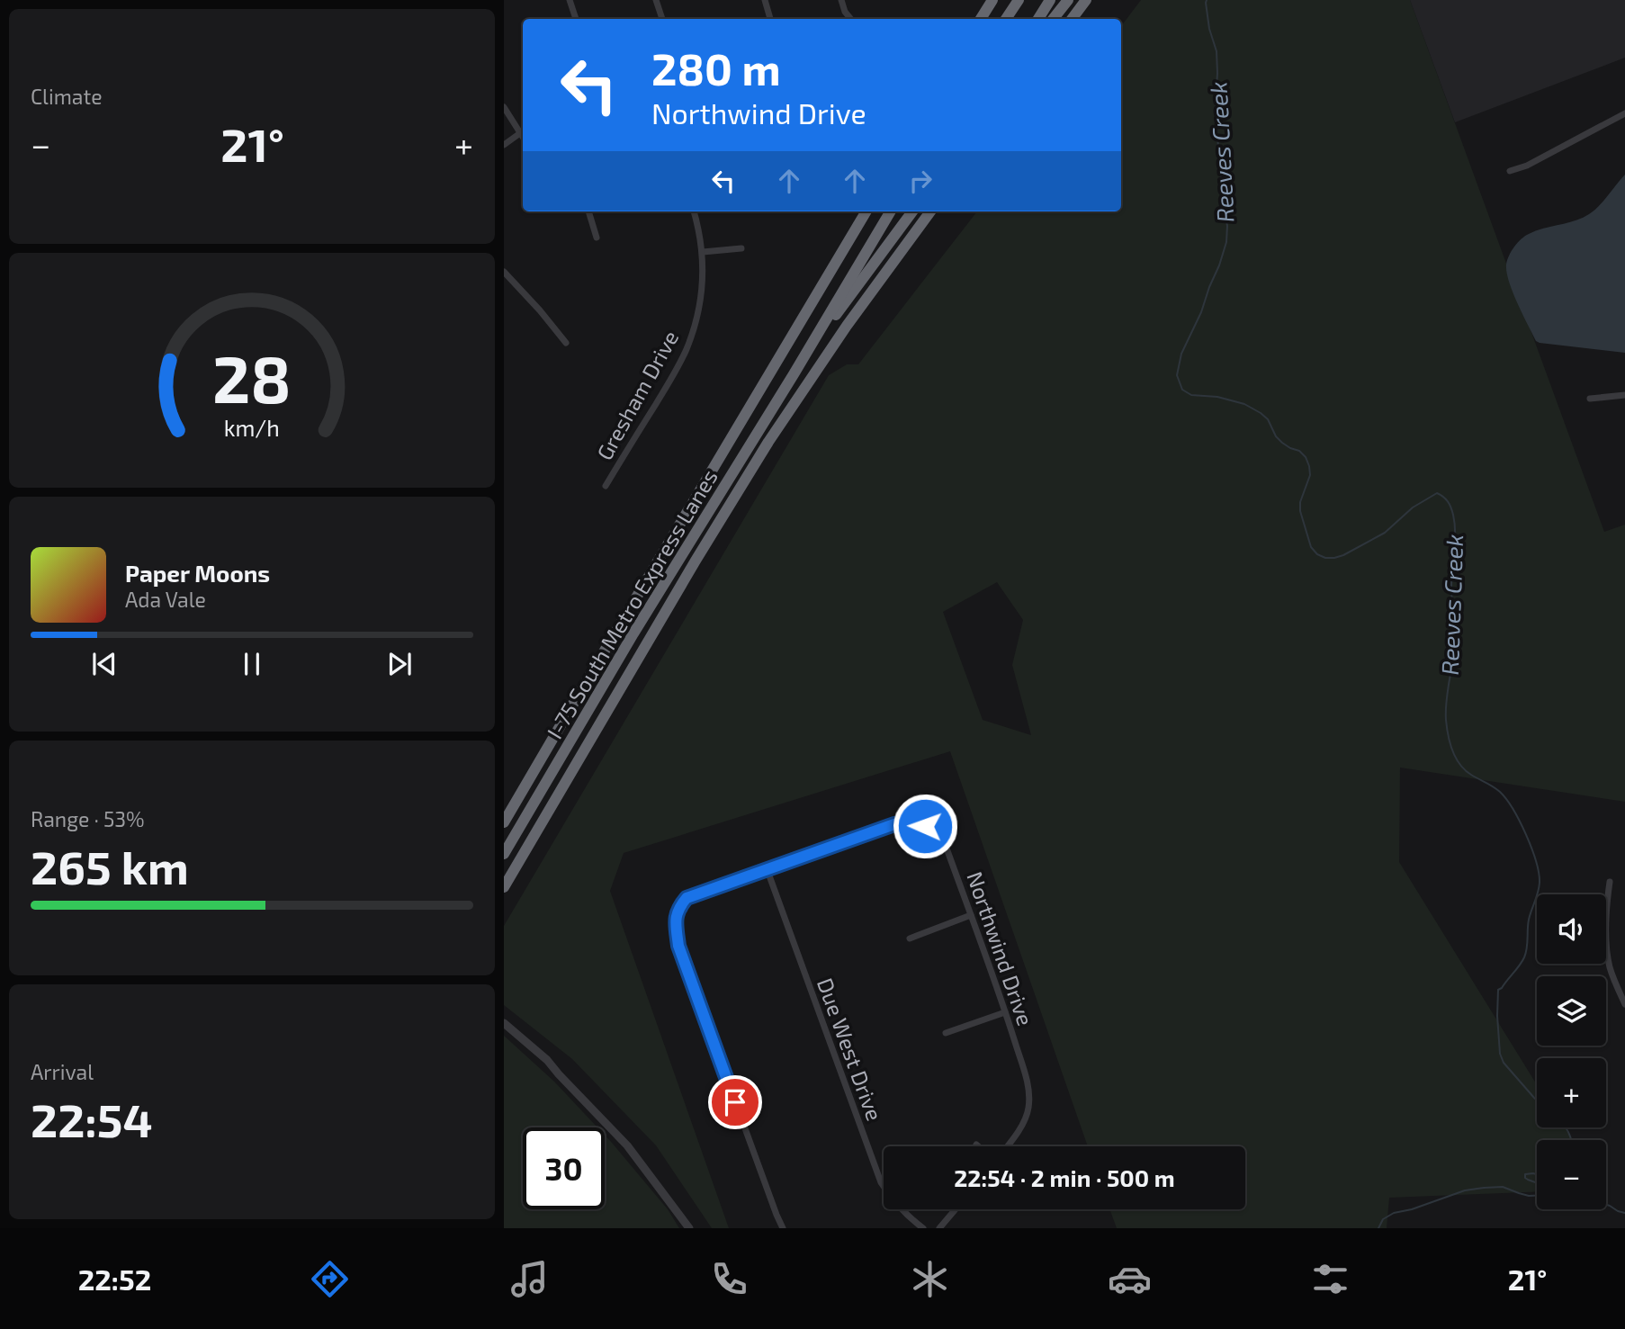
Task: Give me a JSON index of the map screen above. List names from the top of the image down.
{
  "streets": {
    "highway": ["I-75 South Metro Express Lanes"],
    "street": ["Gresham Drive", "Northwind Drive", "Due West Drive"]
  },
  "water": ["Reeves Creek"],
  "page": {
    "tile": [
      "Climate",
      ["Range · 53%", "265 km"],
      ["Arrival", "22:54"]
    ],
    "turn": ["280 m", "Northwind Drive"],
    "heat": ["−", "21°", "+"],
    "song": ["Paper Moons", "Ada Vale"],
    "map_buttons": ["+", "−"],
    "limit": "30",
    "trip": "22:54 · 2 min · 500 m",
    "tabs": ["22:52", "21°"],
    "gauge": ["28", "km/h"]
  }
}
